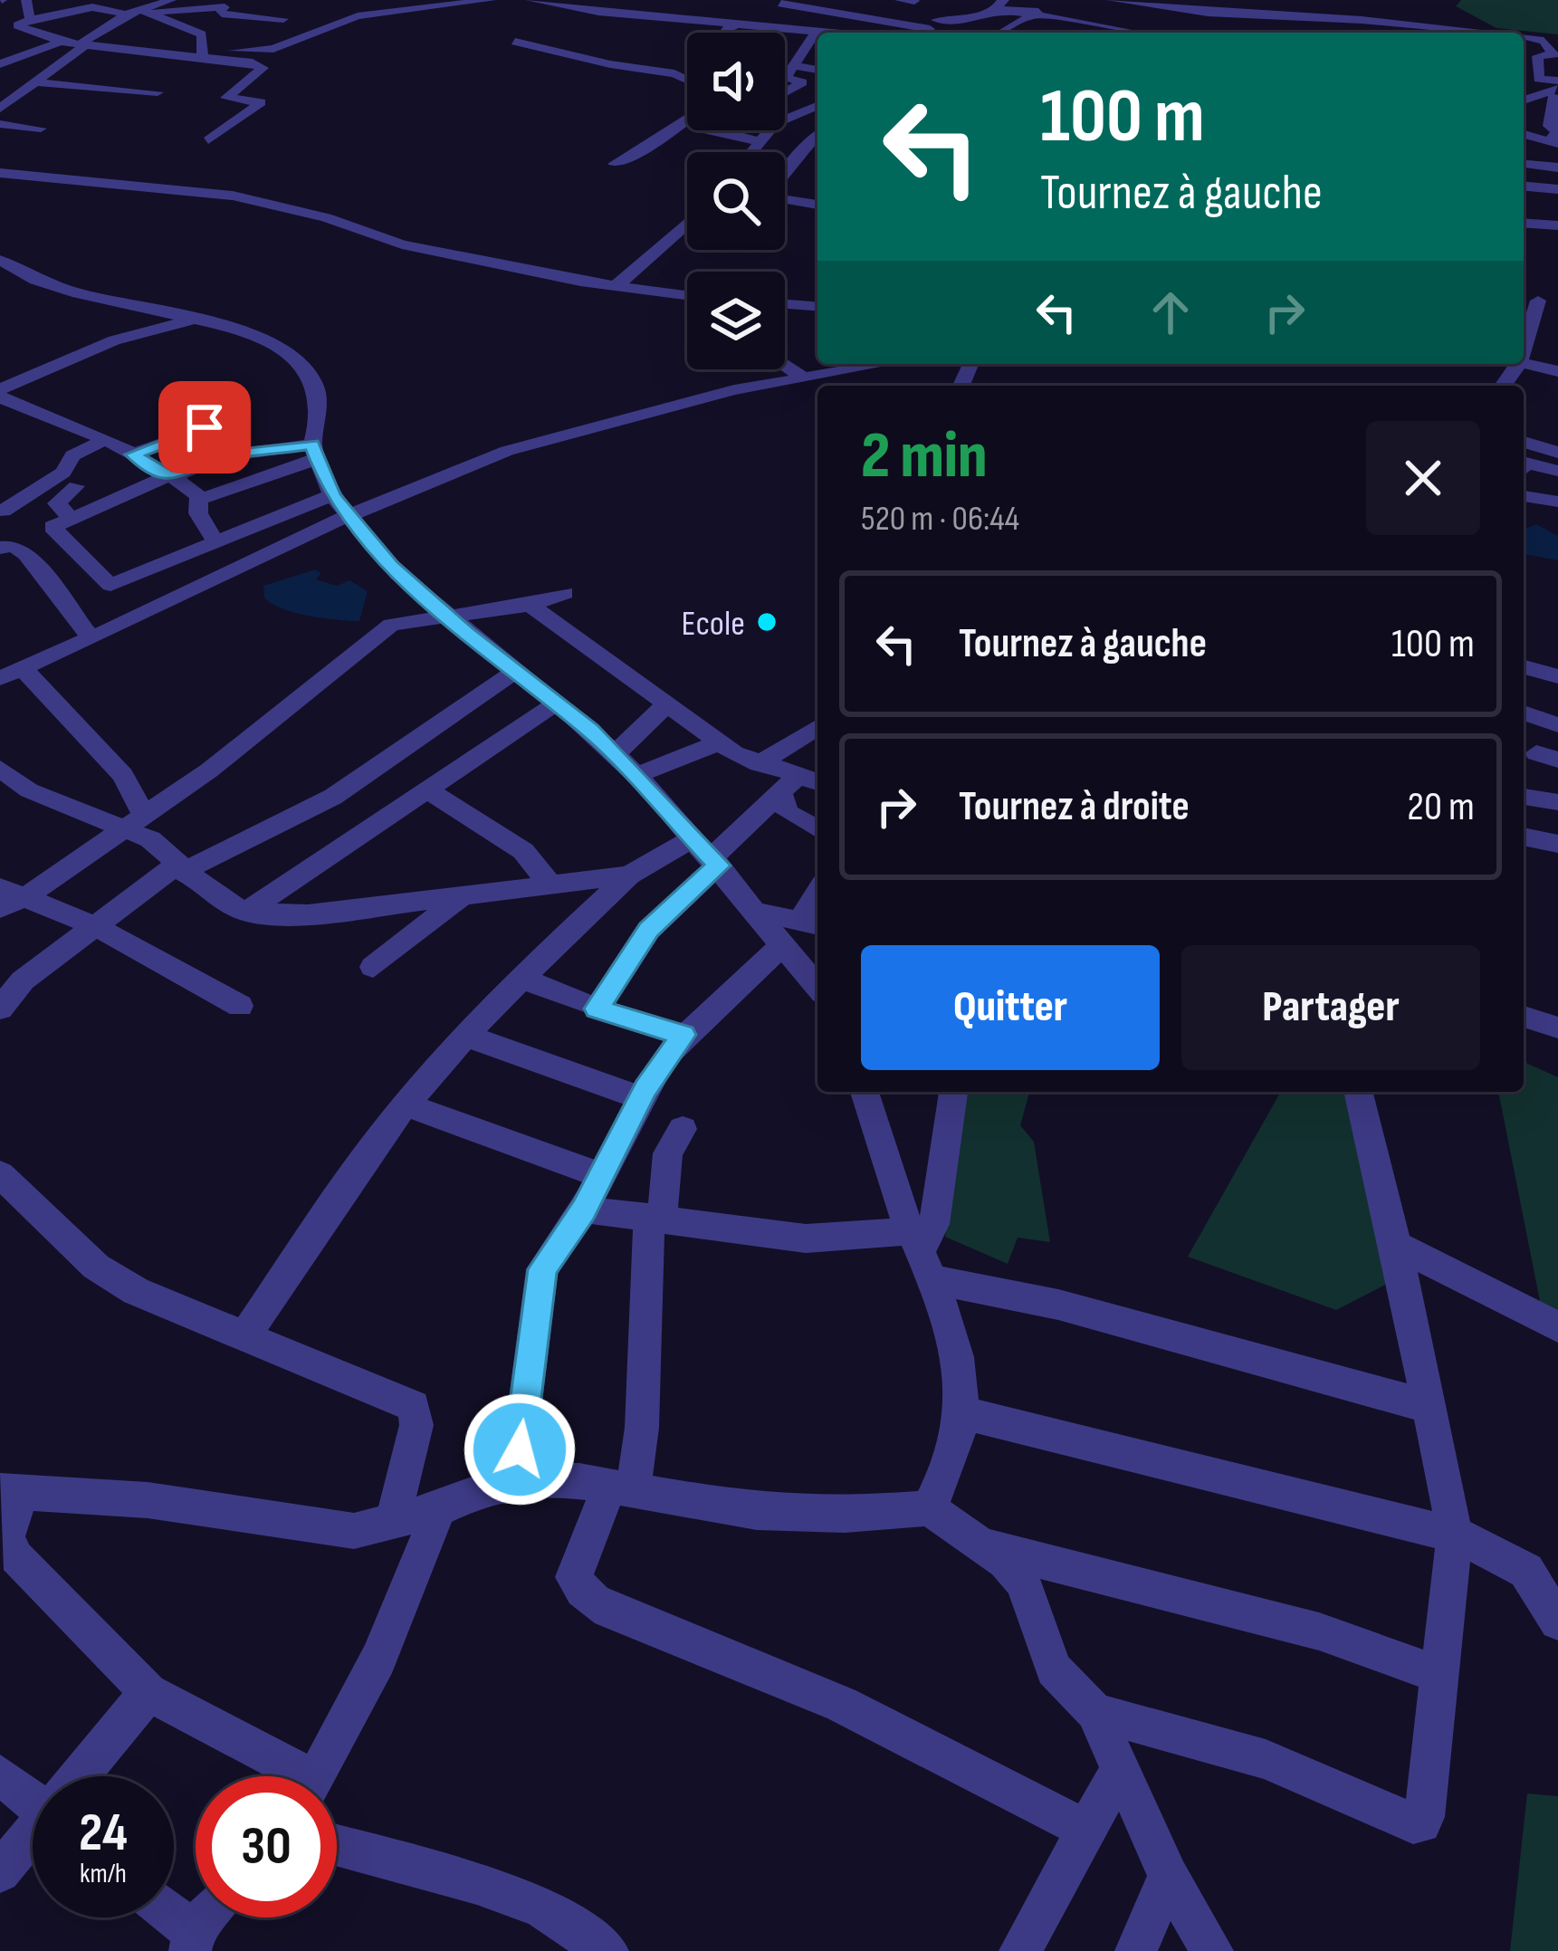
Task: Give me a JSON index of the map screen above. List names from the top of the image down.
{
  "places": ["Ecole"],
  "page": {
    "turn": ["100 m", "Tournez à gauche"],
    "heading": ["2 min", "520 m · 06:44"],
    "list": [
      {
        "name": "Tournez à gauche",
        "value": "100 m"
      },
      {
        "name": "Tournez à droite",
        "value": "20 m"
      }
    ],
    "buttons": ["Quitter", "Partager"],
    "speed": "24 km/h",
    "limit": "30"
  }
}
